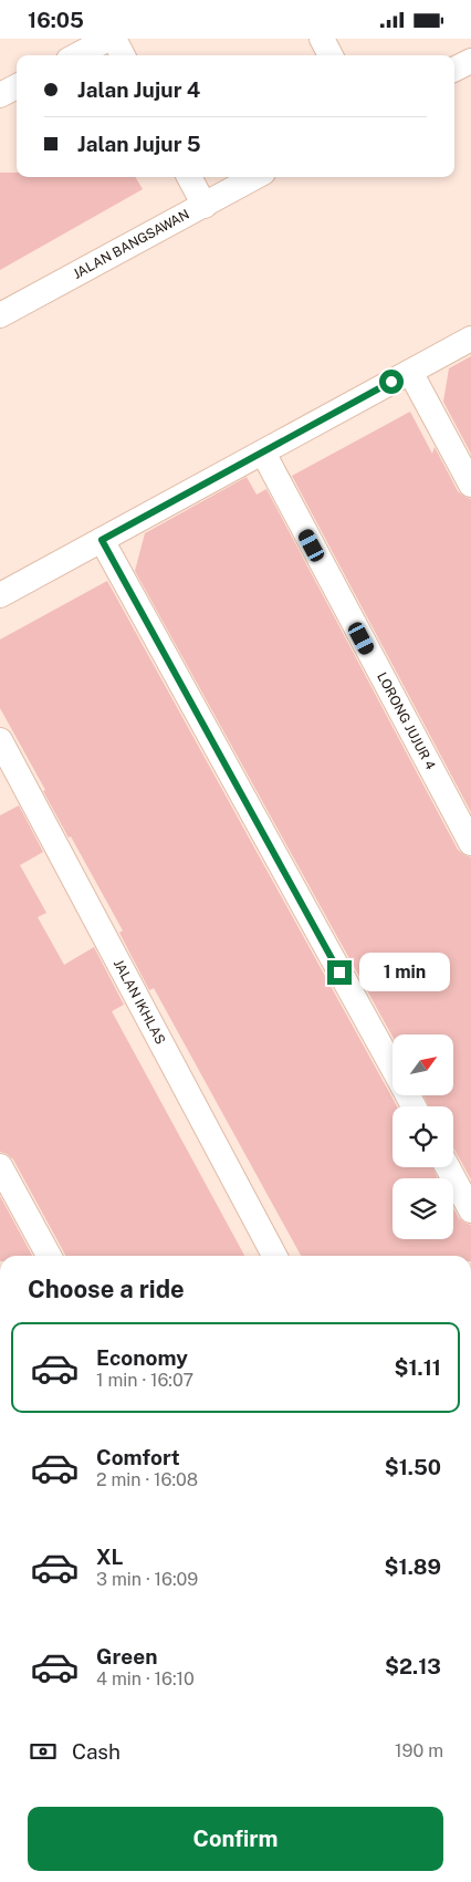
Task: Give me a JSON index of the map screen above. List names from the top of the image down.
{
  "streets": {
    "street": ["JALAN BANGSAWAN", "LORONG JUJUR 4", "JALAN IKHLAS"]
  },
  "north": "top right",
  "page": {
    "status": "16:05",
    "banner": ["Jalan Jujur 4", "Jalan Jujur 5"],
    "bubble": "1 min",
    "heading": "Choose a ride",
    "list": [
      {
        "name": "Economy",
        "note": "1 min · 16:07",
        "value": "$1.11"
      },
      {
        "name": "Comfort",
        "note": "2 min · 16:08",
        "value": "$1.50"
      },
      {
        "name": "XL",
        "note": "3 min · 16:09",
        "value": "$1.89"
      },
      {
        "name": "Green",
        "note": "4 min · 16:10",
        "value": "$2.13"
      }
    ],
    "pay": ["Cash", "190 m"],
    "buttons": "Confirm"
  }
}
